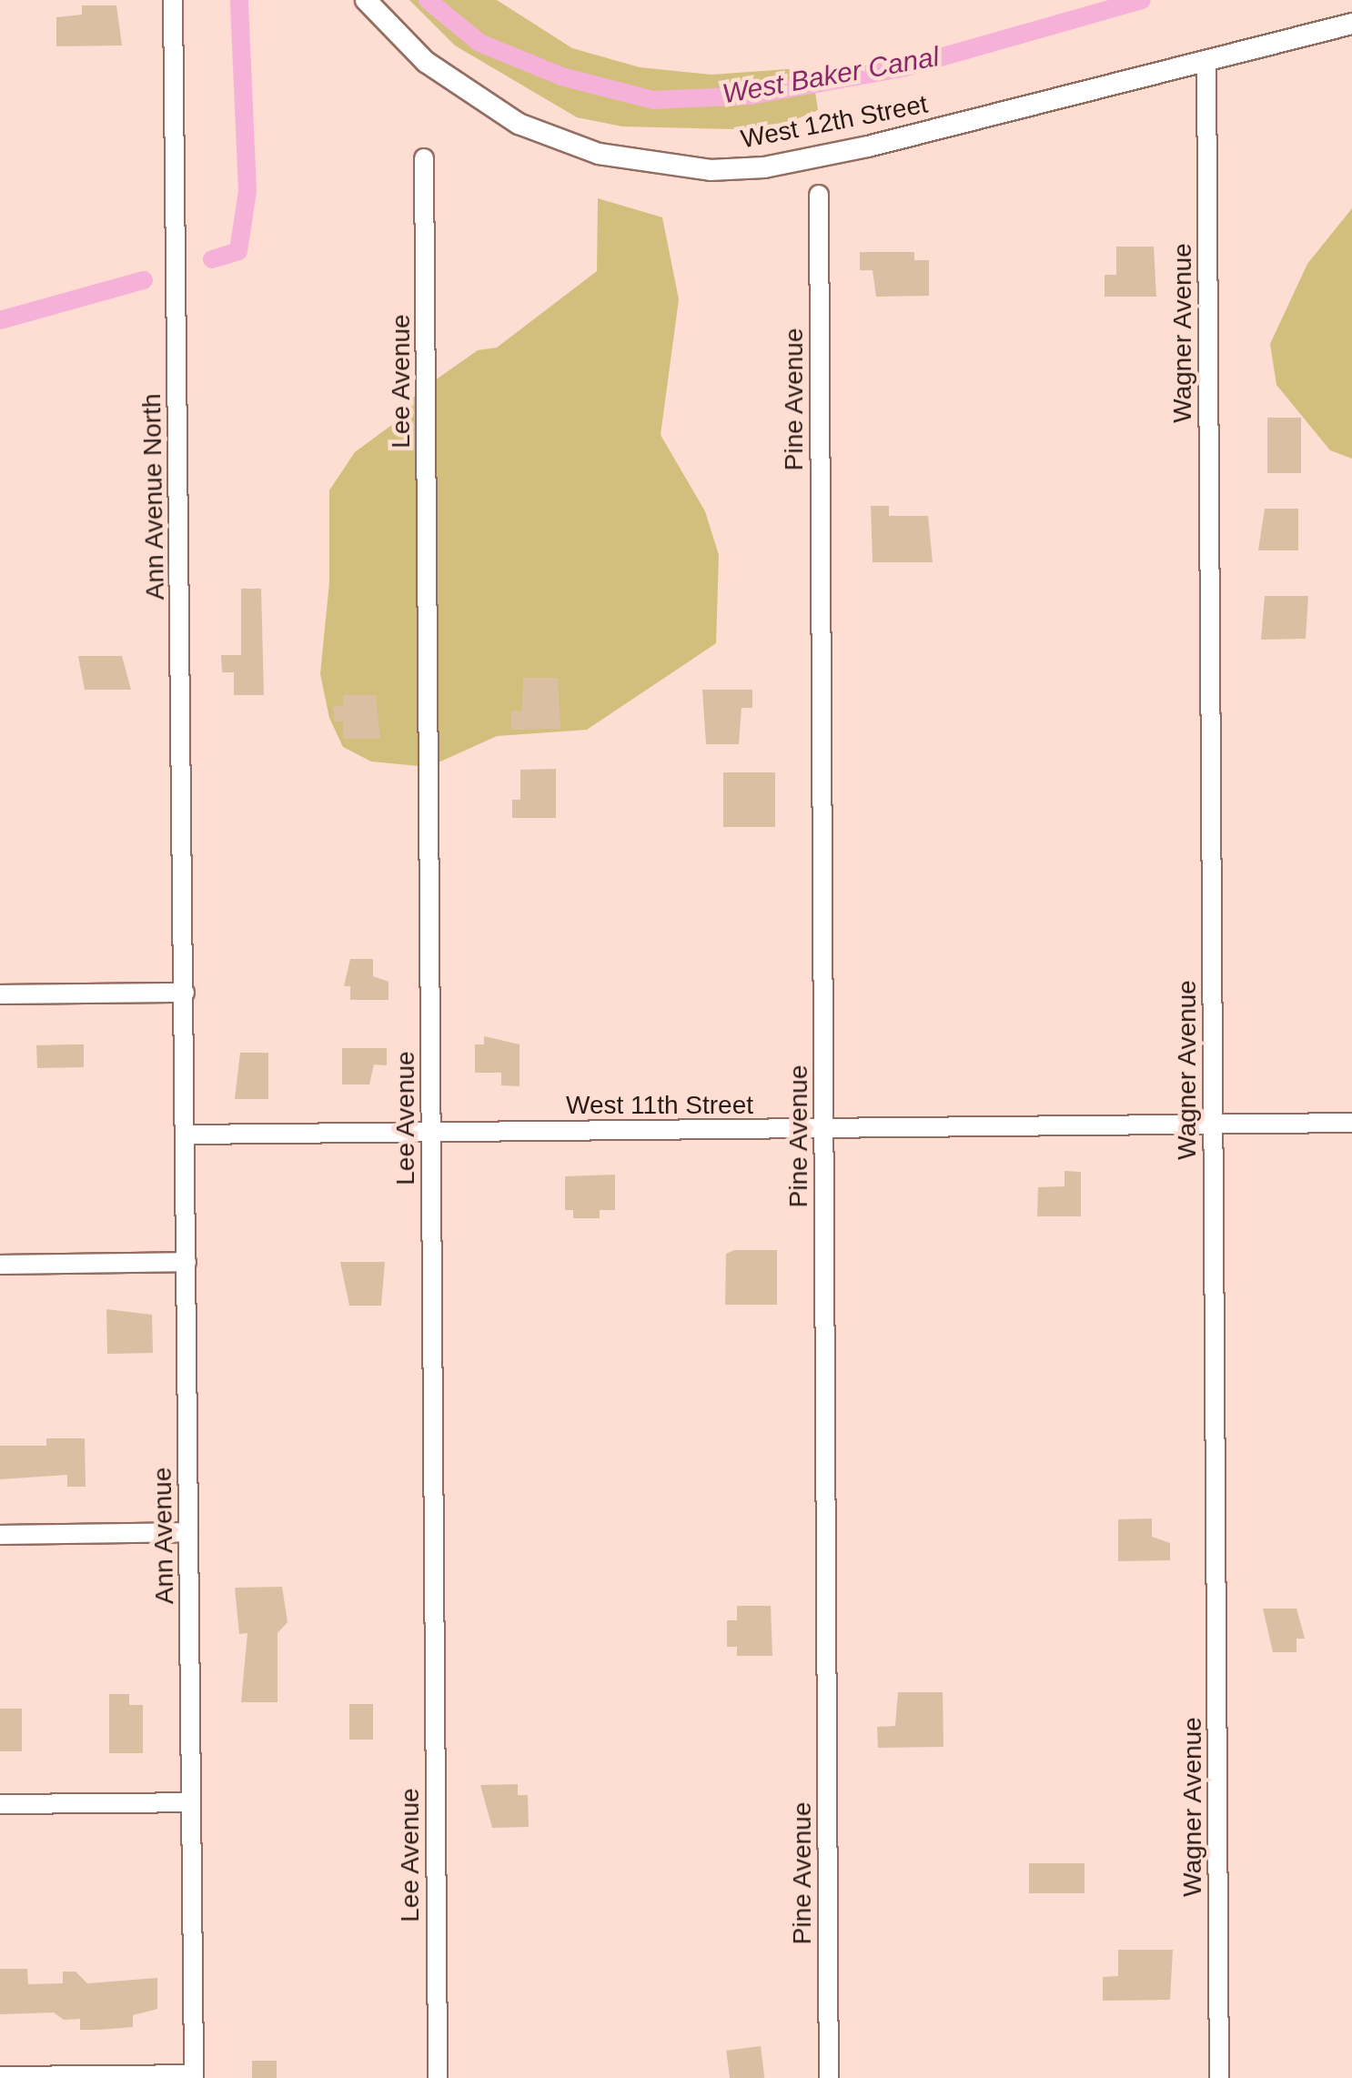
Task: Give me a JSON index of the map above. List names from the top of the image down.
{
  "streets": {
    "street": [
      "West 12th Street",
      "Wagner Avenue",
      "Lee Avenue",
      "Pine Avenue",
      "Ann Avenue North",
      "West 11th Street",
      "Ann Avenue"
    ]
  },
  "crossings": [
    ["West 12th Street", "Wagner Avenue"],
    ["Wagner Avenue", "West 11th Street"],
    ["Lee Avenue", "West 11th Street"],
    ["Pine Avenue", "West 11th Street"],
    ["Ann Avenue North", "Ann Avenue"],
    ["West 11th Street", "Ann Avenue"]
  ],
  "water": ["West Baker Canal"]
}
